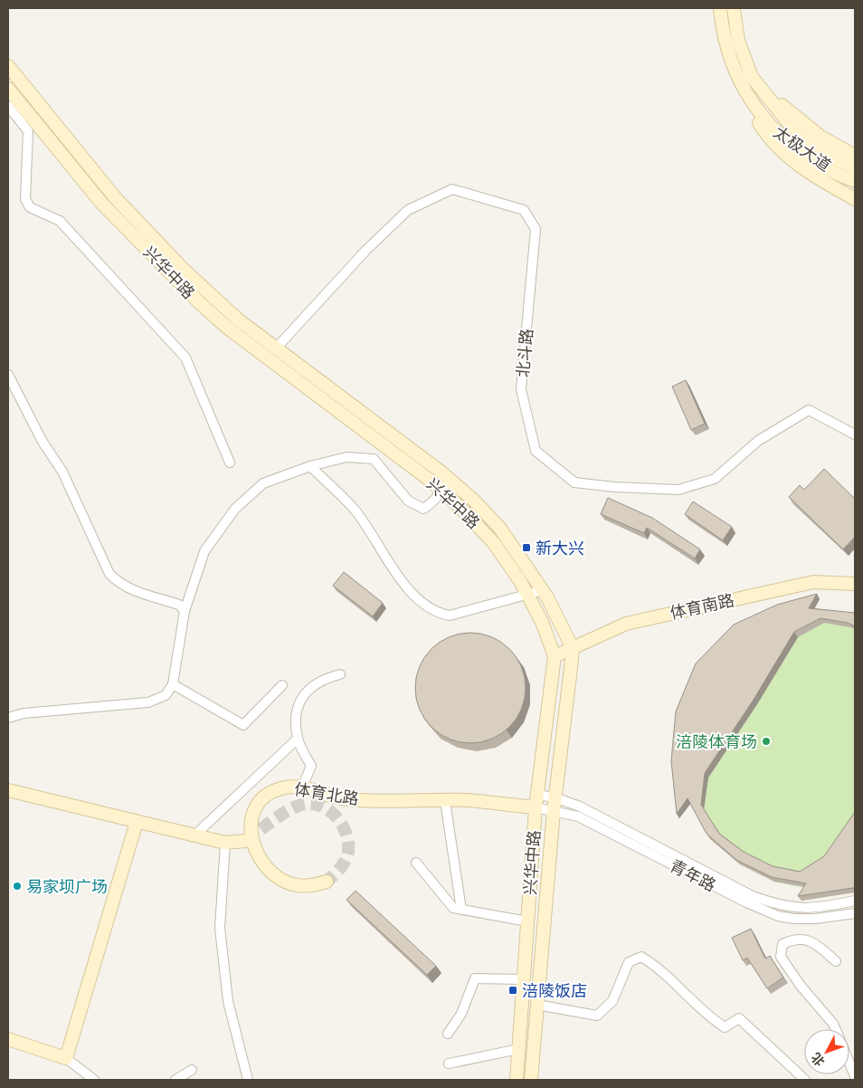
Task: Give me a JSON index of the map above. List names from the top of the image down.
{
  "streets": {
    "main road": [
      "太极大道",
      "兴华中路",
      "体育南路",
      "体育北路"
    ],
    "street": ["北斗路", "青年路"]
  },
  "crossings": [
    ["兴华中路", "体育南路"],
    ["兴华中路", "体育北路"]
  ],
  "places": {
    "transit": ["新大兴", "涪陵饭店"],
    "other": ["涪陵体育场", "易家坝广场"]
  },
  "north": "bottom left"
}
